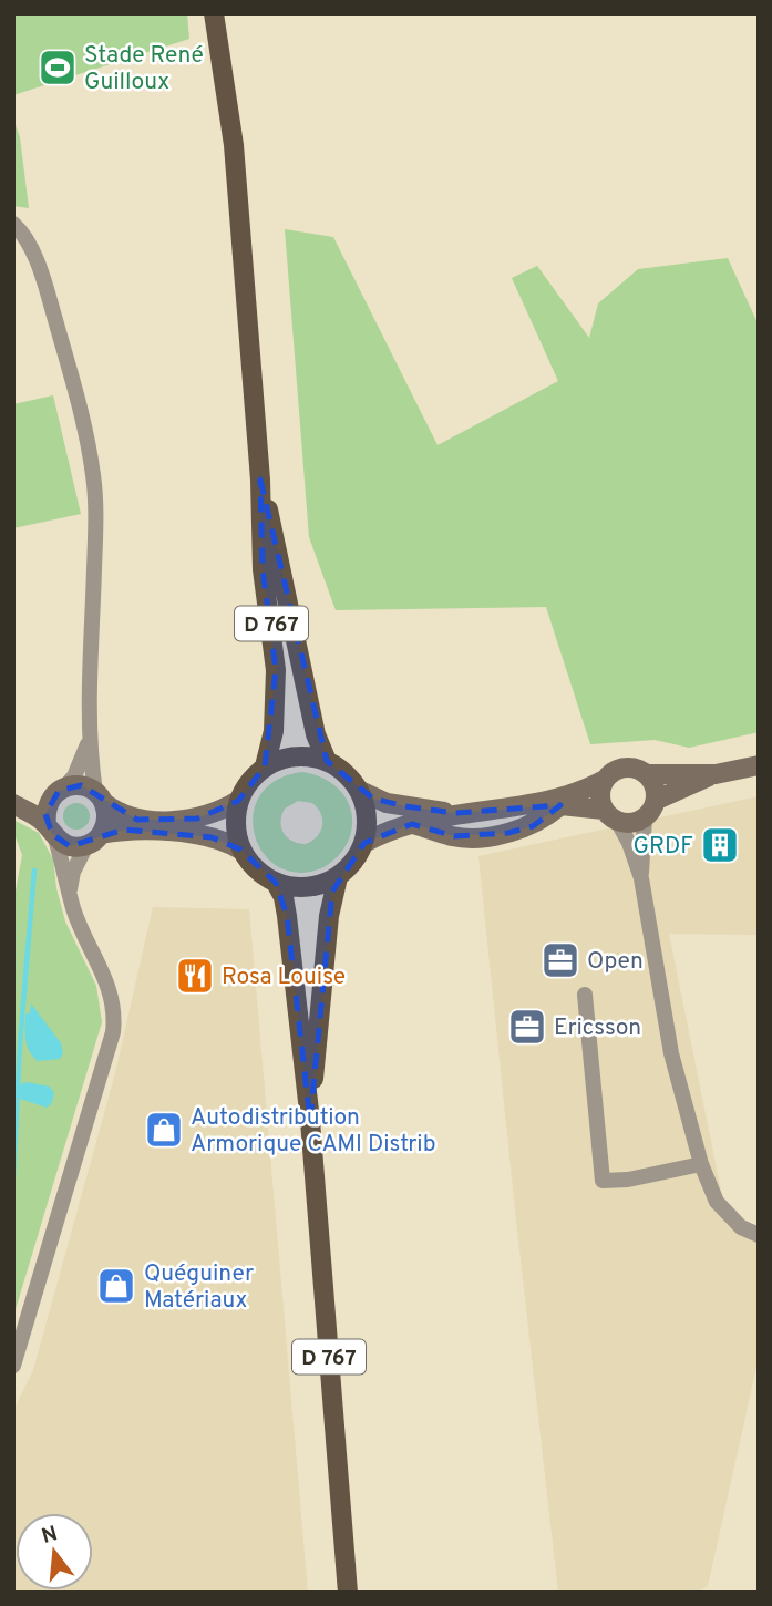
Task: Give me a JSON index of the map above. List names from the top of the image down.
{
  "streets": {
    "main road": ["D 767"]
  },
  "places": {
    "sports": ["Stade René Guilloux"],
    "building": ["GRDF"],
    "office": ["Open", "Ericsson"],
    "restaurant": ["Rosa Louise"],
    "shop": ["Autodistribution Armorique CAMI Distrib", "Quéguiner Matériaux"]
  },
  "north": "top"
}
